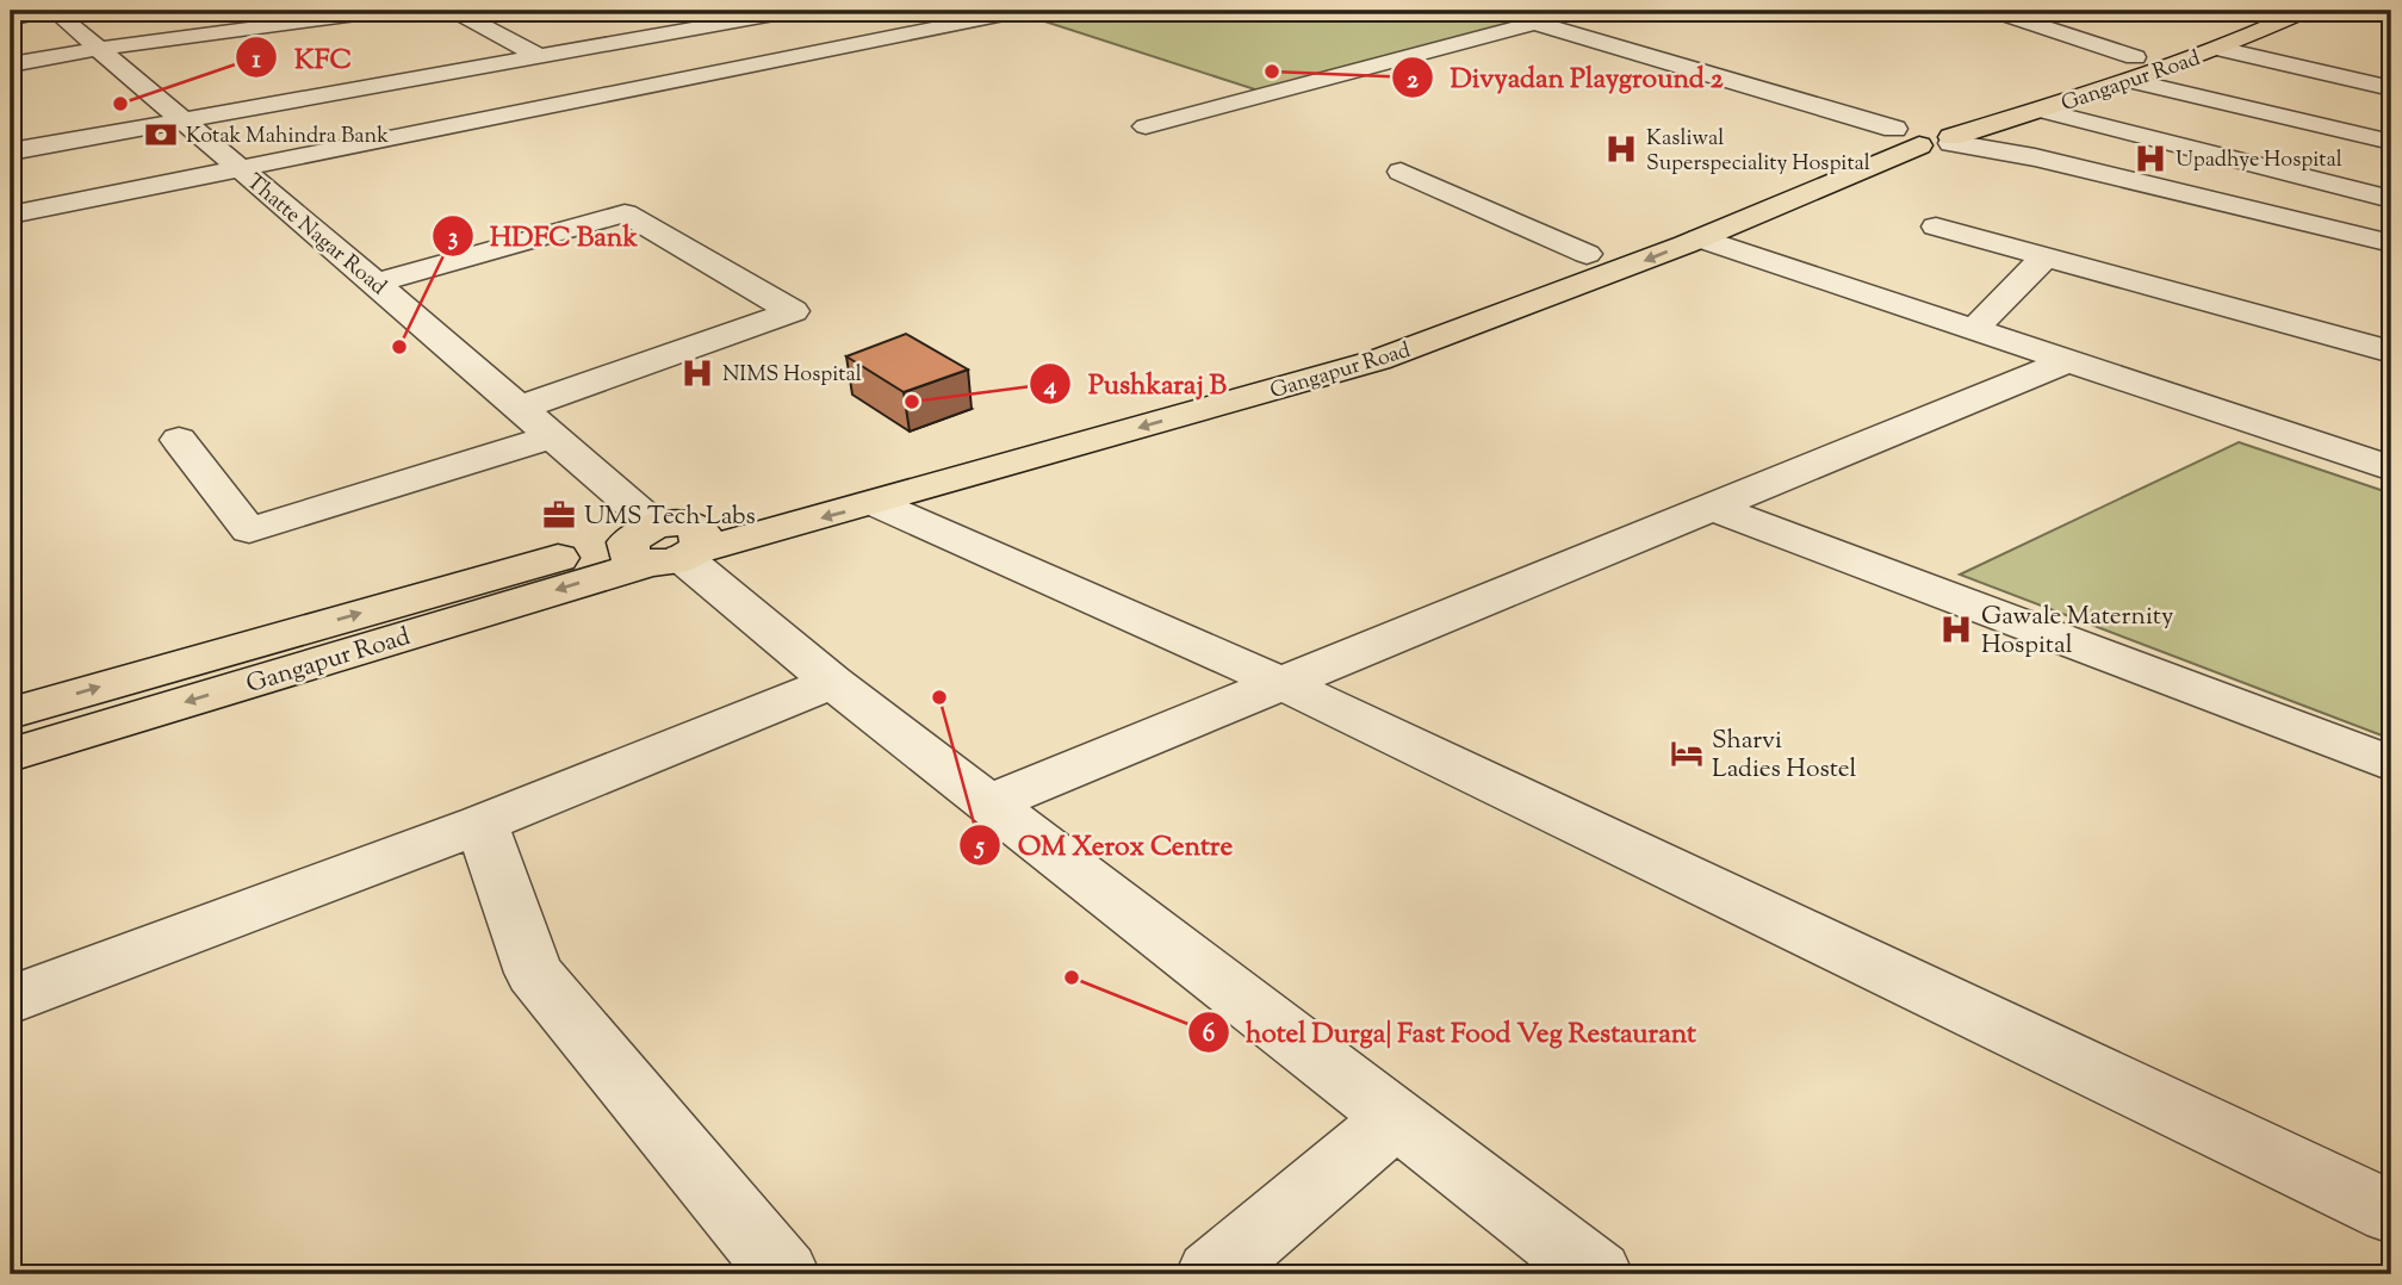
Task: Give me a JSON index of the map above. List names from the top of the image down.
{
  "streets": {
    "main road": ["Gangapur Road"],
    "street": ["Thatte Nagar Road"]
  },
  "crossings": [
    ["Gangapur Road", "Thatte Nagar Road"]
  ],
  "places": {
    "other": [
      "Divyadan Playground 2",
      "KFC",
      "HDFC Bank",
      "Pushkaraj B",
      "OM Xerox Centre",
      "hotel Durga| Fast Food Veg Restaurant"
    ],
    "bank": ["Kotak Mahindra Bank"],
    "hospital": [
      "Kasliwal Superspeciality Hospital",
      "Upadhye Hospital",
      "NIMS Hospital",
      "Gawale Maternity Hospital"
    ],
    "office": ["UMS Tech Labs"],
    "hotel": ["Sharvi Ladies Hostel"]
  }
}
